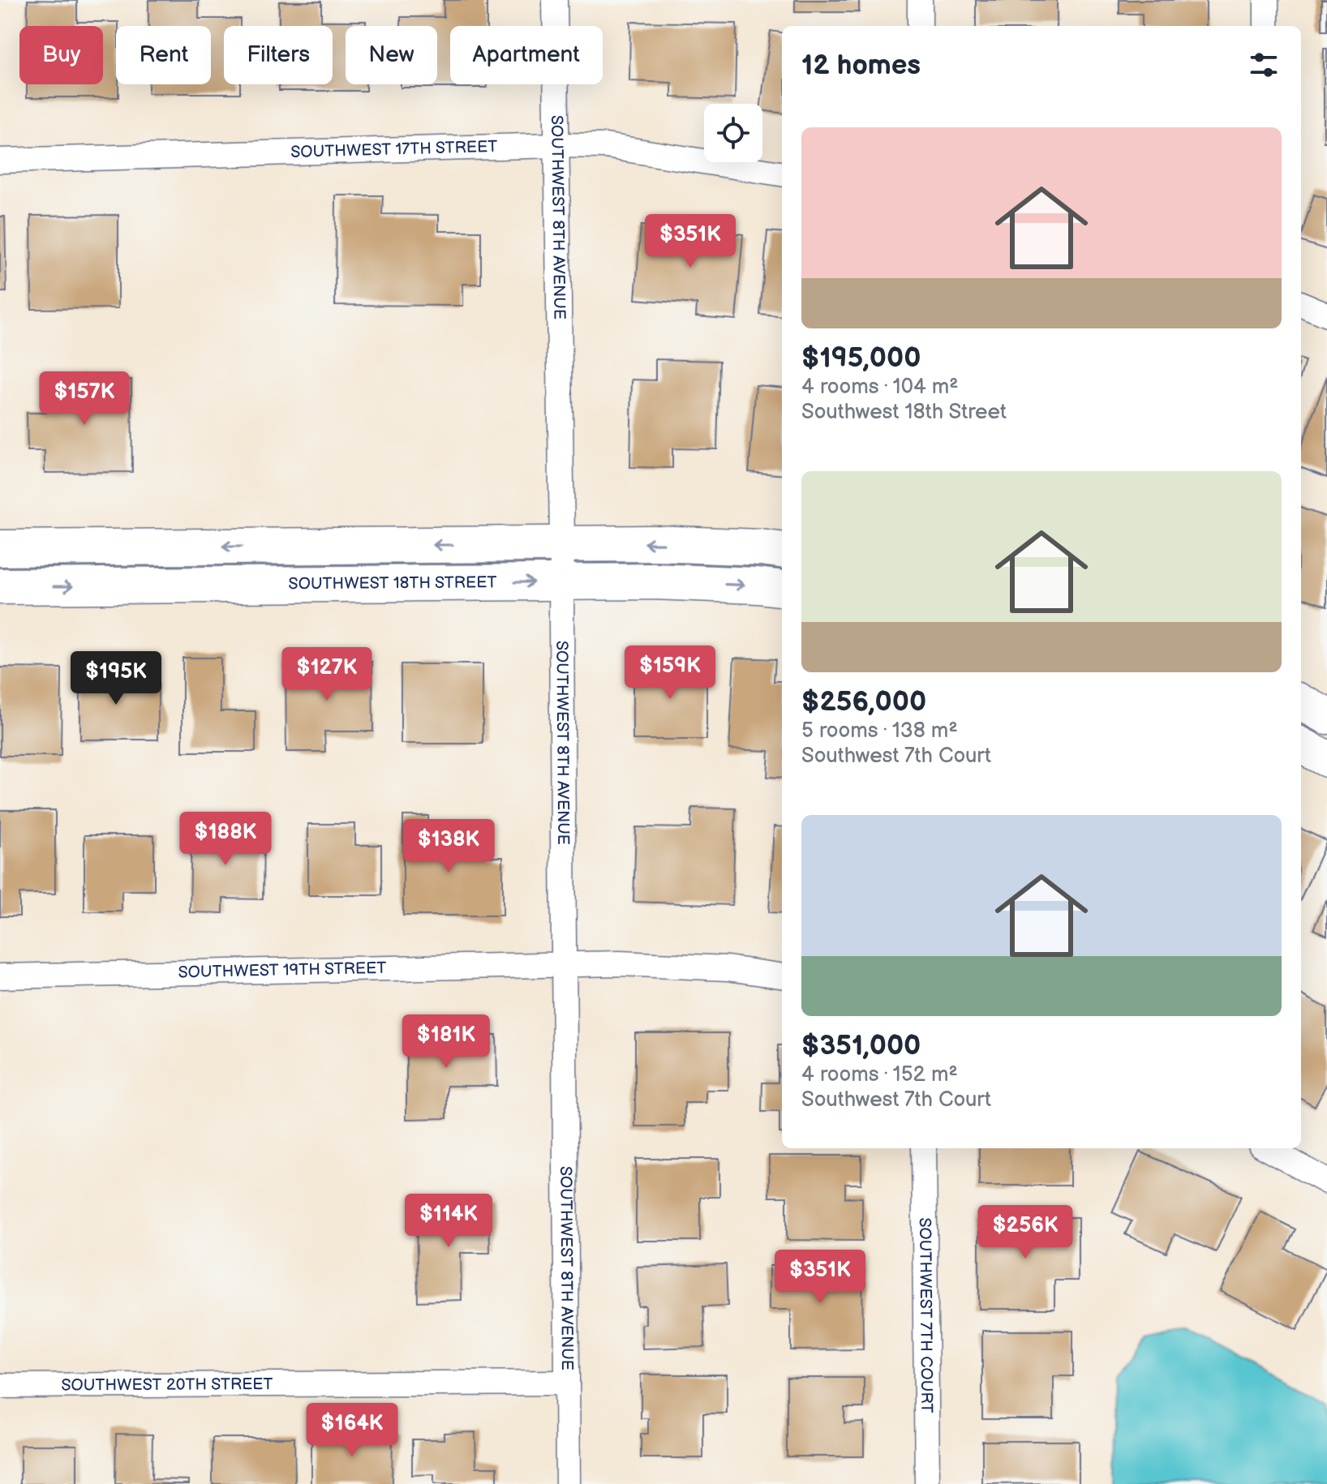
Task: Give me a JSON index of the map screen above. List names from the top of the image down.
{
  "streets": {
    "main road": ["SOUTHWEST 18TH STREET"],
    "street": [
      "SOUTHWEST 17TH STREET",
      "SOUTHWEST 8TH AVENUE",
      "SOUTHWEST 19TH STREET",
      "SOUTHWEST 7TH COURT",
      "SOUTHWEST 20TH STREET"
    ]
  },
  "crossings": [
    ["SOUTHWEST 17TH STREET", "SOUTHWEST 8TH AVENUE"],
    ["SOUTHWEST 8TH AVENUE", "SOUTHWEST 18TH STREET"],
    ["SOUTHWEST 8TH AVENUE", "SOUTHWEST 19TH STREET"],
    ["SOUTHWEST 8TH AVENUE", "SOUTHWEST 20TH STREET"]
  ],
  "page": {
    "chip": [
      "Buy",
      "Rent",
      "Filters",
      "New",
      "Apartment"
    ],
    "heading": "12 homes",
    "list": [
      {
        "name": "$195,000",
        "note": "4 rooms · 104 m² · Southwest 18th Street"
      },
      {
        "name": "$256,000",
        "note": "5 rooms · 138 m² · Southwest 7th Court"
      },
      {
        "name": "$351,000",
        "note": "4 rooms · 152 m² · Southwest 7th Court"
      }
    ],
    "price": [
      "$351K",
      "$157K",
      "$159K",
      "$127K",
      "$195K",
      "$188K",
      "$138K",
      "$181K",
      "$114K",
      "$256K",
      "$351K",
      "$164K"
    ]
  }
}
